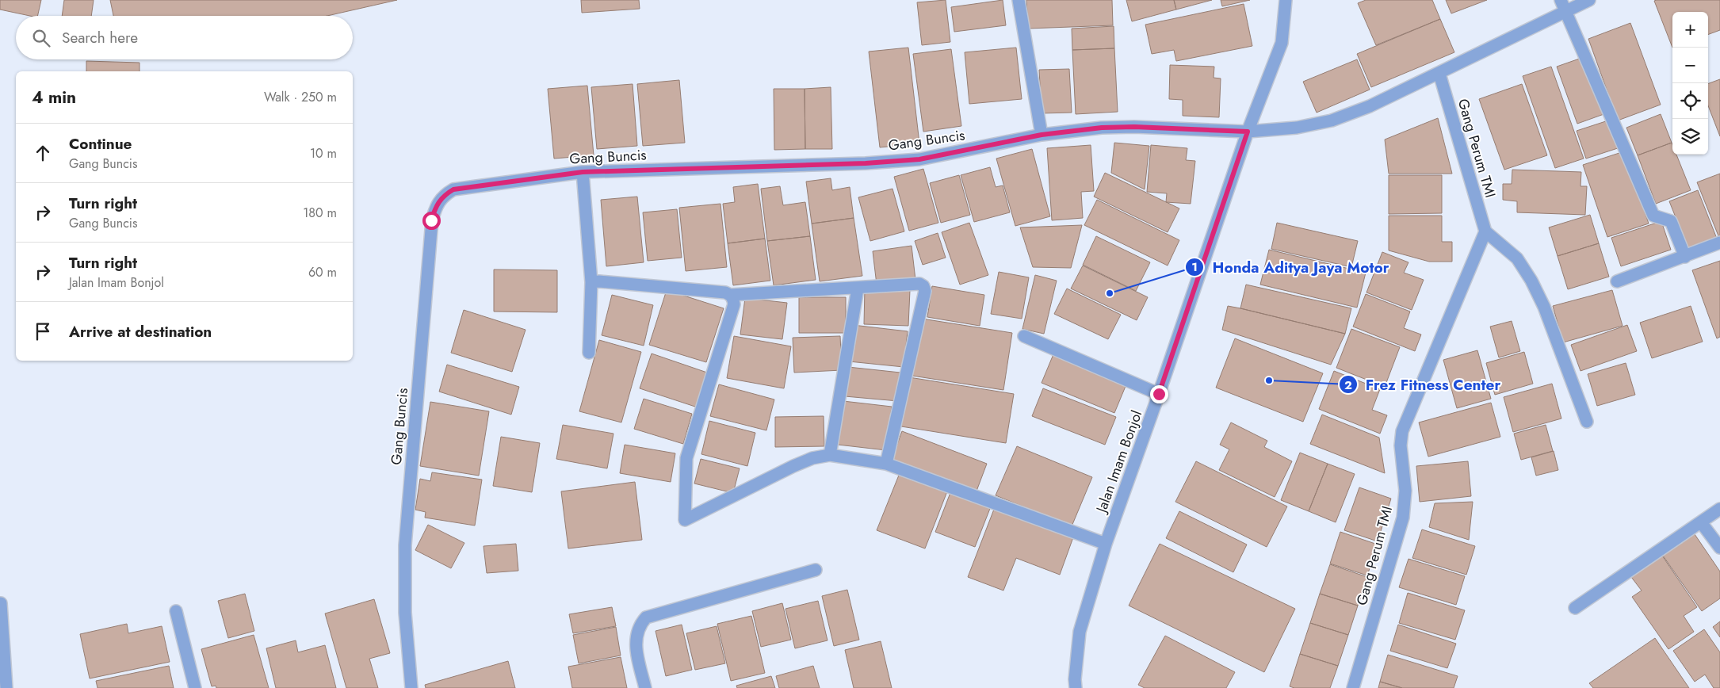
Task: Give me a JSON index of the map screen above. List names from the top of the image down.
{
  "streets": {
    "street": ["Gang Buncis", "Gang Perum TMI", "Jalan Imam Bonjol"]
  },
  "crossings": [
    ["Gang Buncis", "Gang Perum TMI"],
    ["Gang Buncis", "Jalan Imam Bonjol"]
  ],
  "places": ["Honda Aditya Jaya Motor", "Frez Fitness Center"],
  "page": {
    "map_buttons": ["+", "−"],
    "search": "Search here",
    "heading": ["4 min", "Walk · 250 m"],
    "list": [
      ["Continue", "Gang Buncis", "10 m"],
      ["Turn right", "Gang Buncis", "180 m"],
      ["Turn right", "Jalan Imam Bonjol", "60 m"],
      "Arrive at destination"
    ]
  }
}
